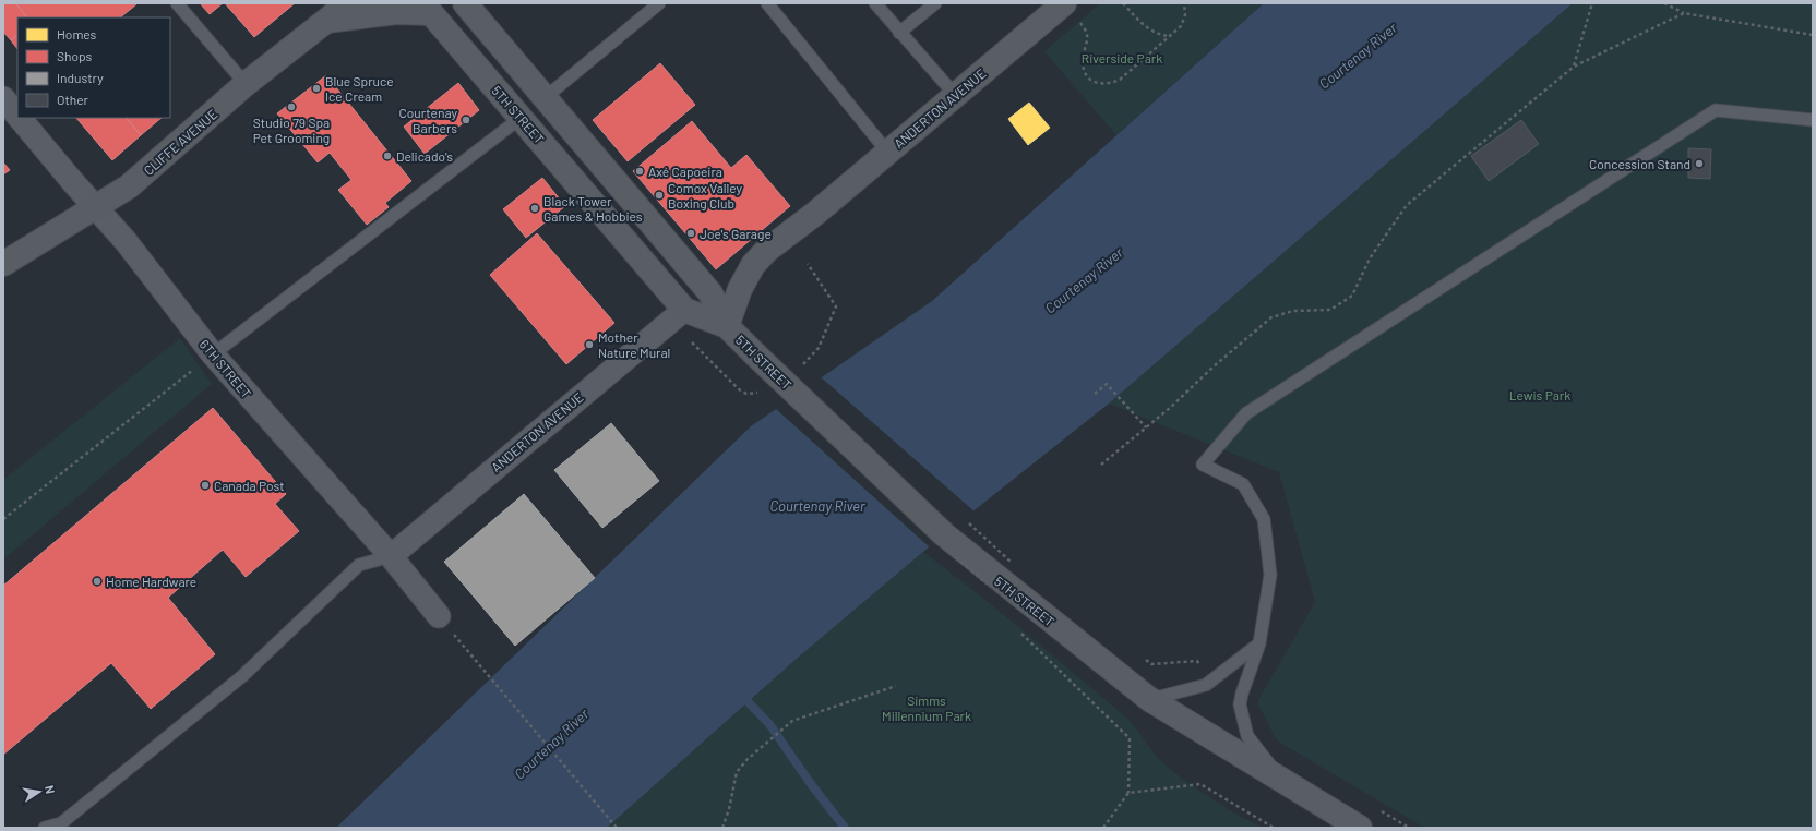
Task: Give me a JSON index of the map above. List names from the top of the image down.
{
  "streets": {
    "main road": ["ANDERTON AVENUE", "5TH STREET", "CLIFFE AVENUE"],
    "street": ["6TH STREET"]
  },
  "crossings": [
    ["ANDERTON AVENUE", "5TH STREET"],
    ["ANDERTON AVENUE", "6TH STREET"],
    ["CLIFFE AVENUE", "6TH STREET"]
  ],
  "water": ["Courtenay River"],
  "parks": ["Riverside Park", "Lewis Park", "Simms Millennium Park"],
  "places": [
    "Blue Spruce Ice Cream",
    "Studio 79 Spa Pet Grooming",
    "Courtenay Barbers",
    "Delicado's",
    "Concession Stand",
    "Axé Capoeira",
    "Comox Valley Boxing Club",
    "Black Tower Games & Hobbies",
    "Joe's Garage",
    "Mother Nature Mural",
    "Canada Post",
    "Home Hardware"
  ],
  "legend": [
    "Homes",
    "Shops",
    "Industry",
    "Other"
  ],
  "north": "right"
}
